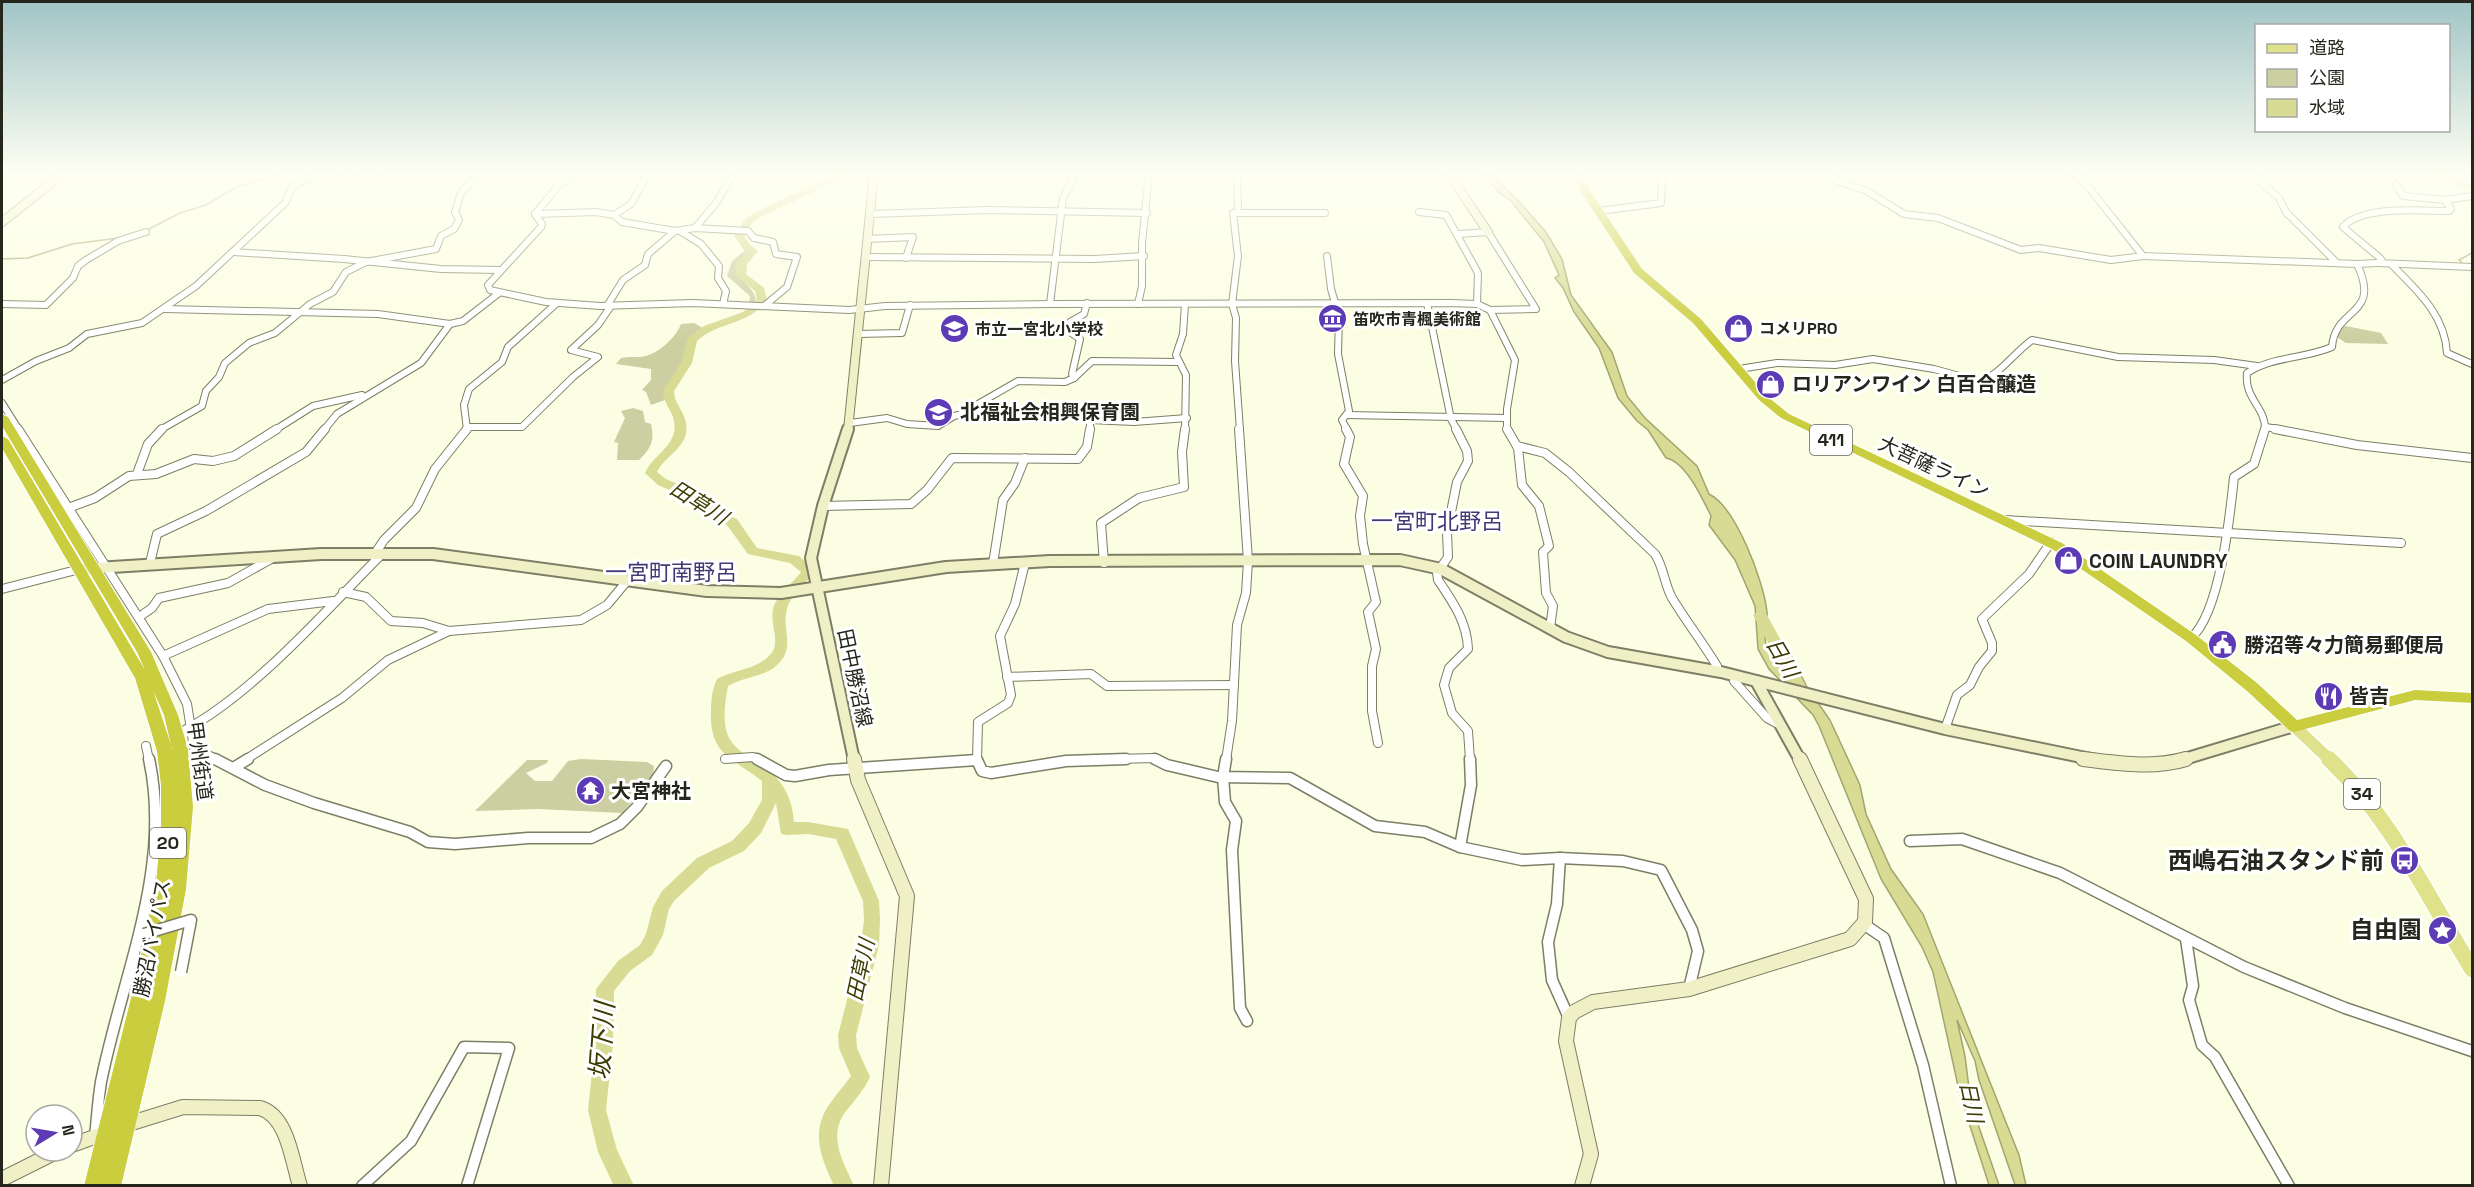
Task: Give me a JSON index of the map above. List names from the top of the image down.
{
  "streets": {
    "highway": [
      "411",
      "大菩薩ライン",
      "甲州街道",
      "20",
      "勝沼バイパス"
    ],
    "main road": ["34"],
    "street": ["田中勝沼線"]
  },
  "crossings": [
    ["大菩薩ライン", "34"],
    ["甲州街道", "勝沼バイパス"]
  ],
  "districts": ["一宮町北野呂", "一宮町南野呂"],
  "water": ["田草川", "日川", "坂下川"],
  "places": {
    "museum": ["笛吹市青楓美術館"],
    "shop": ["コメリPRO", "ロリアンワイン 白百合醸造", "COIN LAUNDRY"],
    "school or university": ["市立一宮北小学校", "北福祉会相興保育園"],
    "public building": ["勝沼等々力簡易郵便局"],
    "restaurant": ["皆吉"],
    "temple": ["大宮神社"],
    "bus stop": ["西嶋石油スタンド前"],
    "place": ["自由園"]
  },
  "legend": ["道路", "公園", "水域"],
  "north": "right"
}
